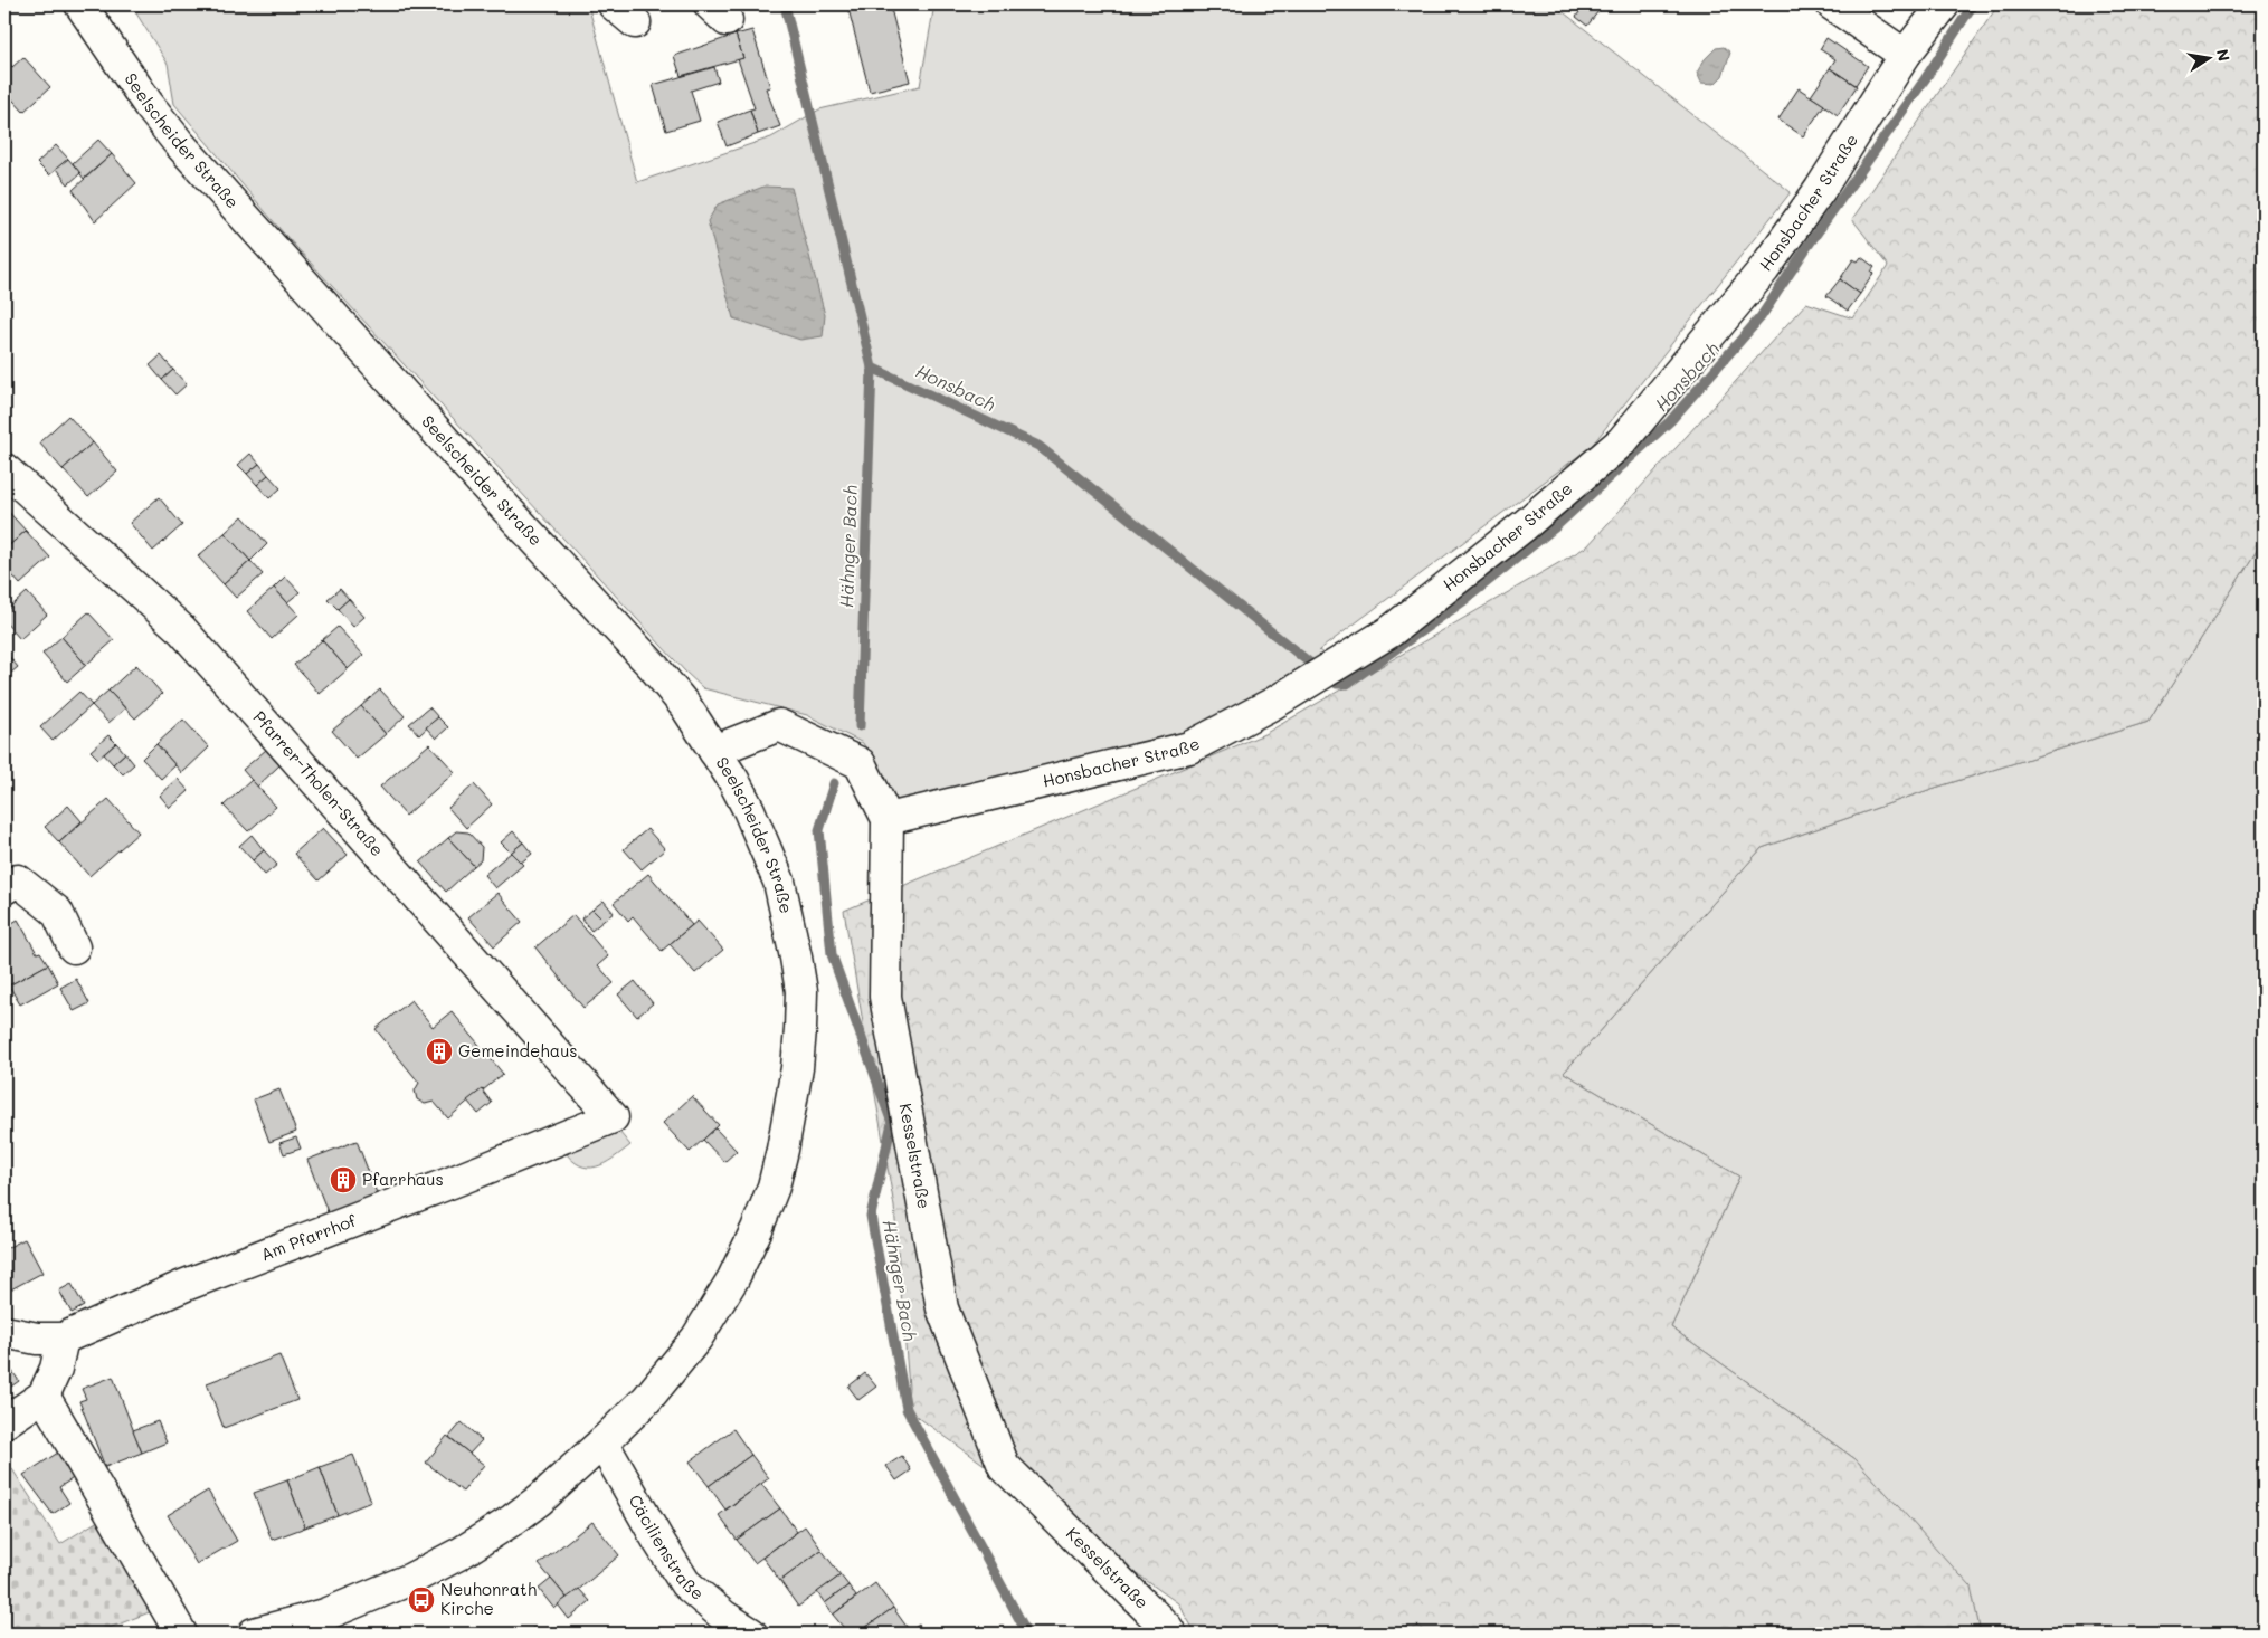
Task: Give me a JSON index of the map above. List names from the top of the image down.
{
  "streets": {
    "street": [
      "Seelscheider Straße",
      "Honsbacher Straße",
      "Pfarrer-Tholen-Straße",
      "Kesselstraße",
      "Am Pfarrhof",
      "Cäcilienstraße"
    ]
  },
  "crossings": [
    ["Seelscheider Straße", "Kesselstraße"],
    ["Seelscheider Straße", "Cäcilienstraße"],
    ["Honsbacher Straße", "Kesselstraße"],
    ["Pfarrer-Tholen-Straße", "Am Pfarrhof"]
  ],
  "water": ["Honsbach", "Hähnger Bach"],
  "places": {
    "building": ["Gemeindehaus", "Pfarrhaus"],
    "bus stop": ["Neuhonrath Kirche"]
  },
  "north": "right"
}
